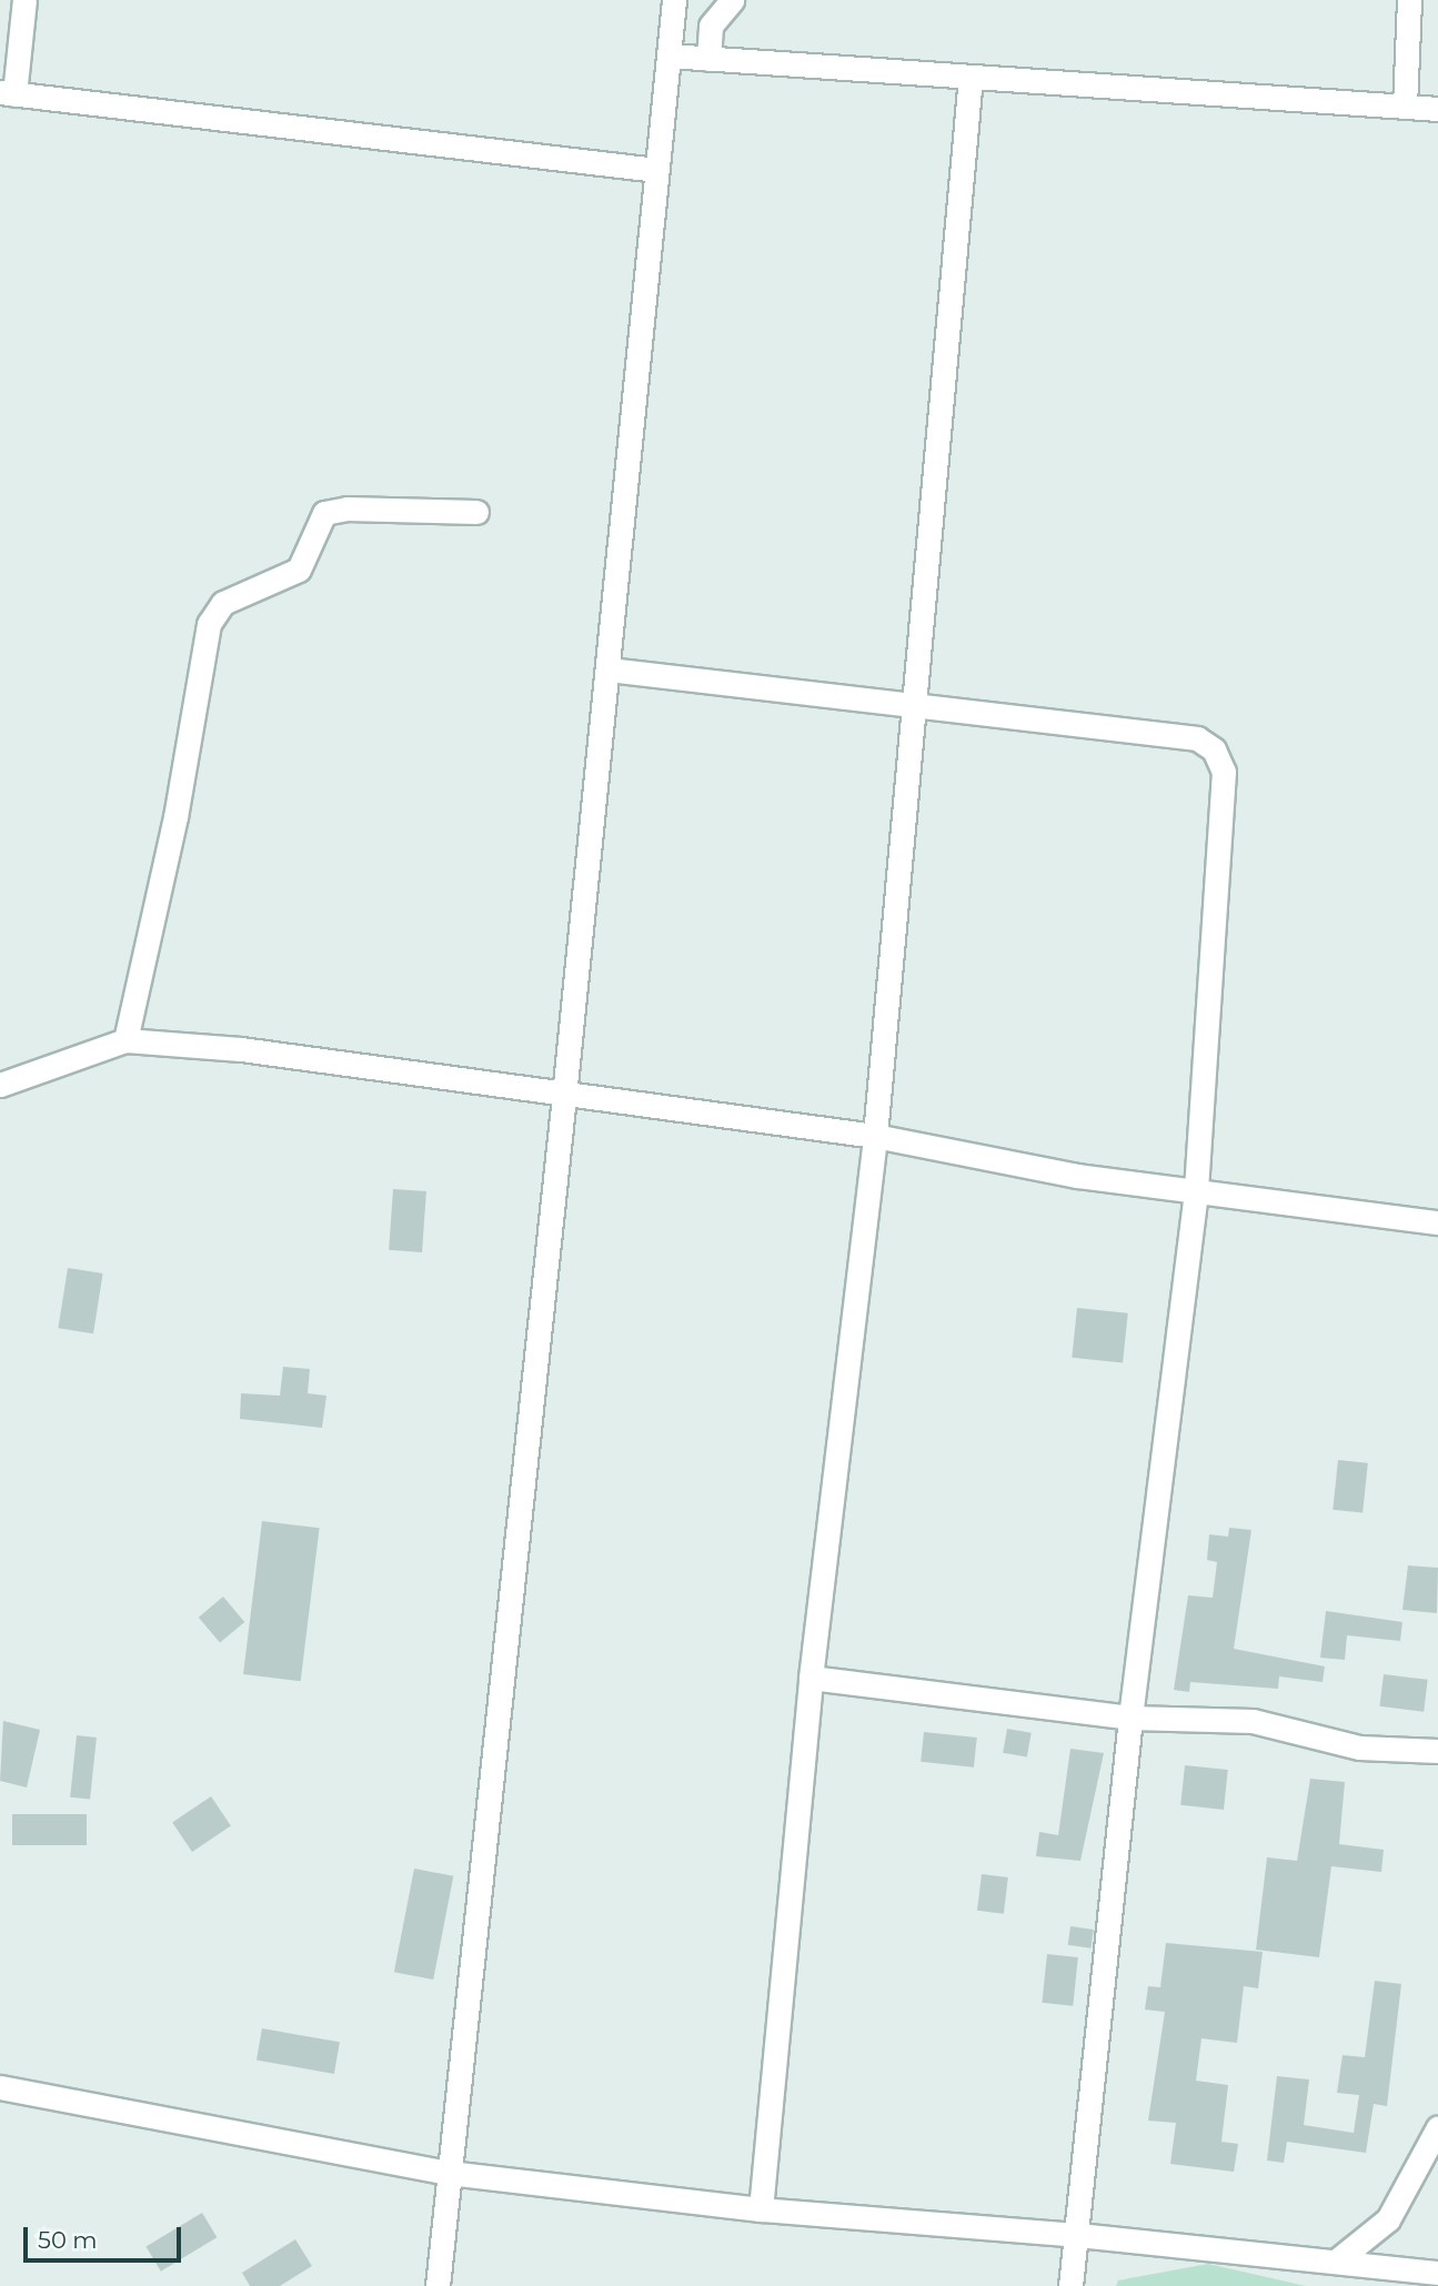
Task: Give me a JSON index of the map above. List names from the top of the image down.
{
  "scale_bar": "50 m"
}
